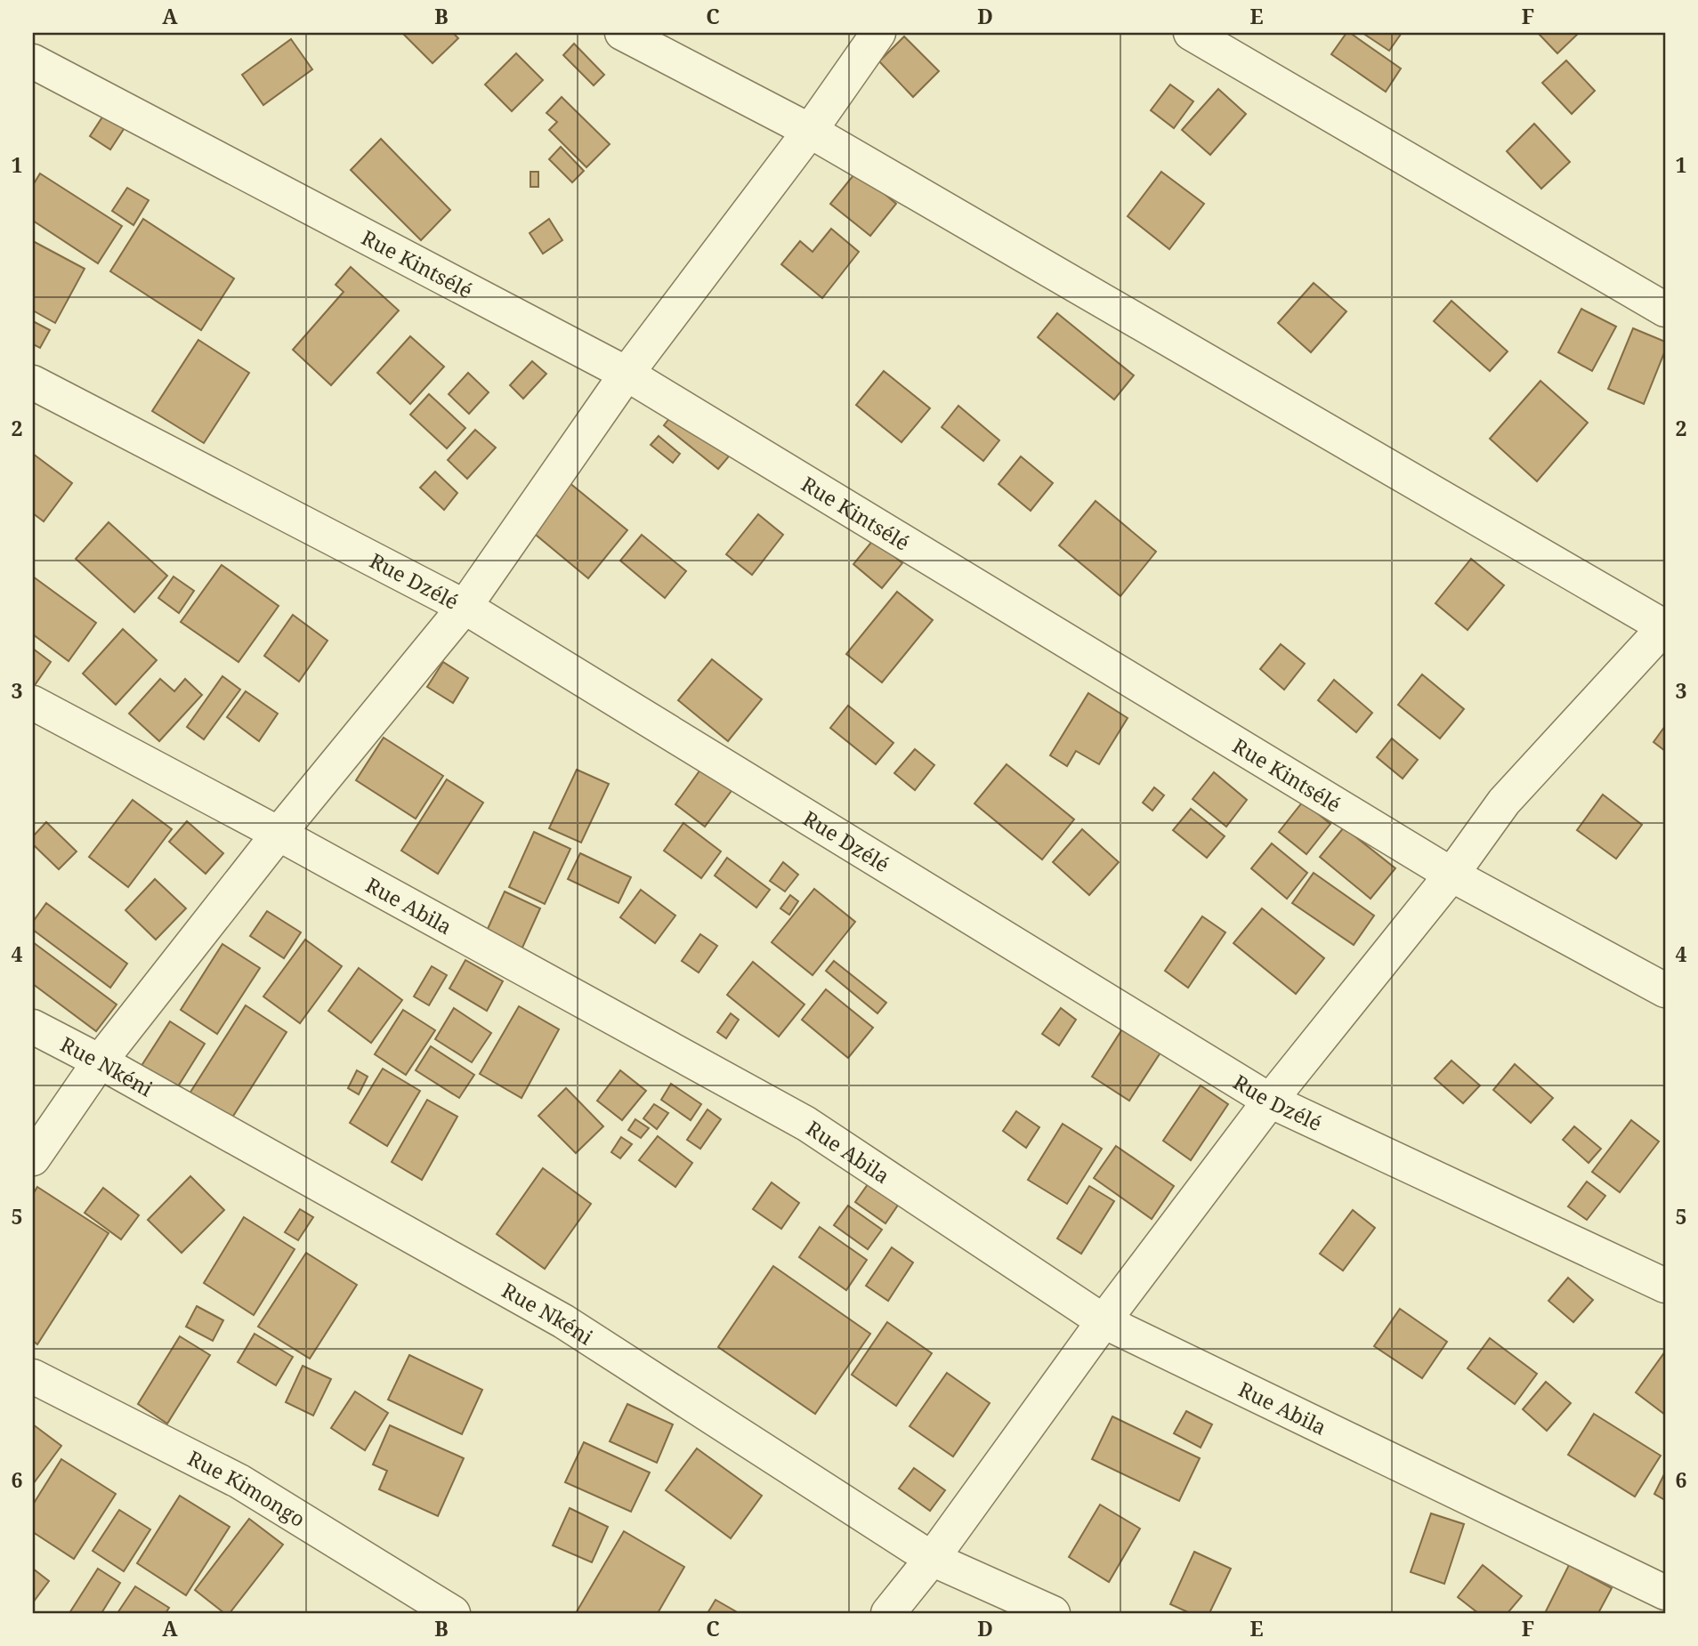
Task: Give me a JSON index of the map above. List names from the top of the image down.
{
  "streets": {
    "street": [
      "Rue Kintsélé",
      "Rue Dzélé",
      "Rue Abila",
      "Rue Nkéni",
      "Rue Kimongo"
    ]
  },
  "grid": {
    "columns": [
      "A",
      "B",
      "C",
      "D",
      "E",
      "F"
    ],
    "rows": [
      "1",
      "2",
      "3",
      "4",
      "5",
      "6"
    ]
  }
}
